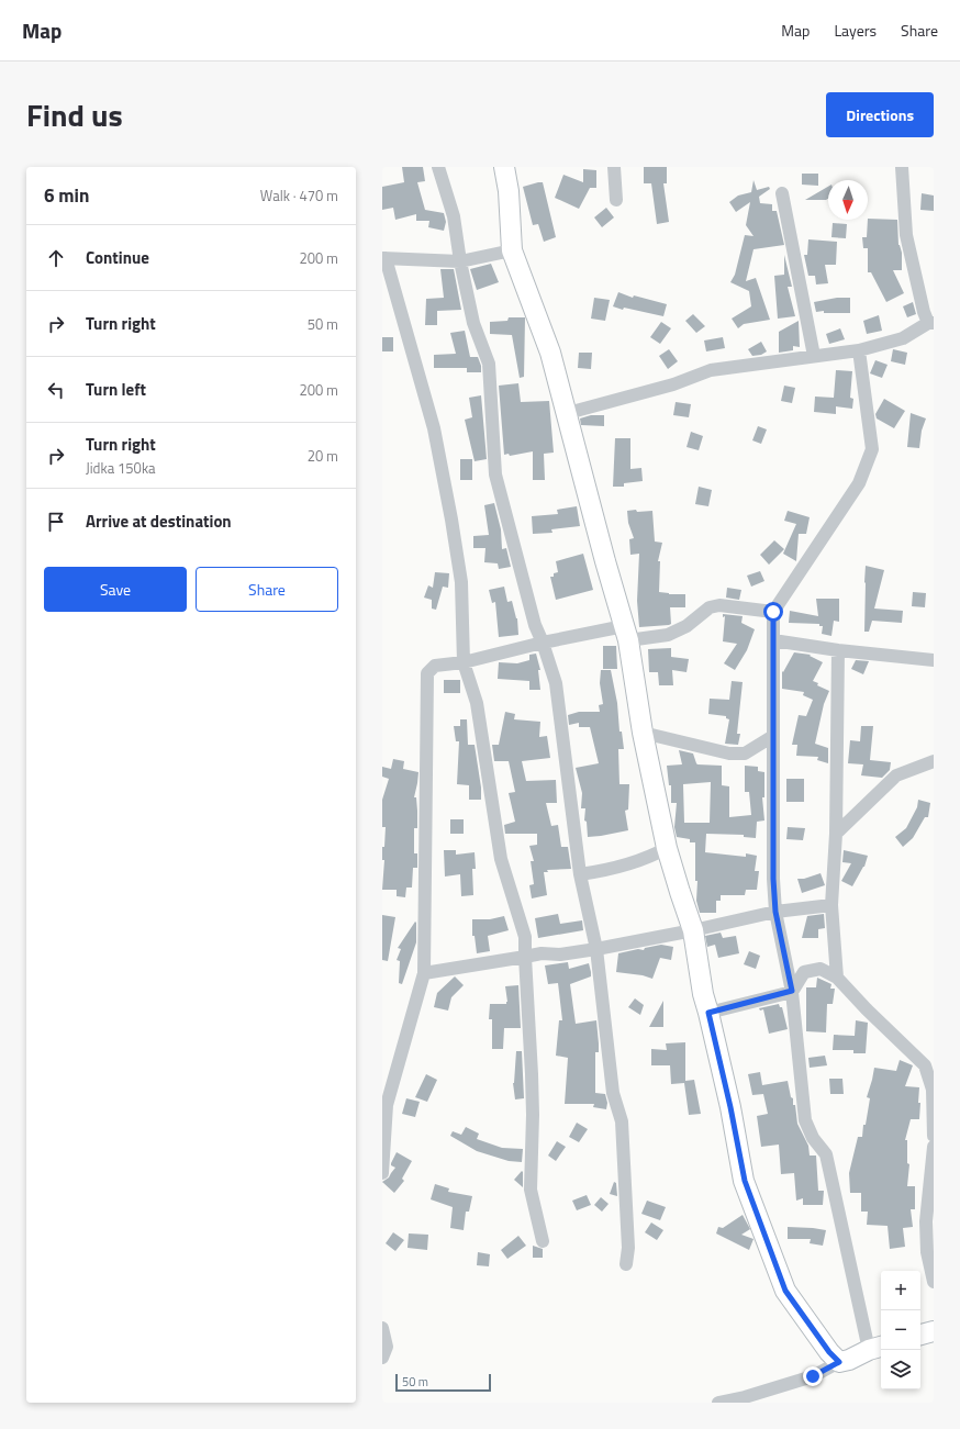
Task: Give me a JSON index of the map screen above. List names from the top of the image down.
{
  "scale_bar": "50 m",
  "north": "bottom",
  "page": {
    "header": "Map",
    "nav": ["Map", "Layers", "Share"],
    "title": "Find us",
    "buttons": [
      "Directions",
      ["Save", "Share"]
    ],
    "heading": ["6 min", "Walk · 470 m"],
    "list": [
      ["Continue", "200 m"],
      ["Turn right", "50 m"],
      ["Turn left", "200 m"],
      ["Turn right", "Jidka 150ka", "20 m"],
      "Arrive at destination"
    ],
    "map_buttons": ["+", "−"],
    "scale": "50 m"
  }
}
